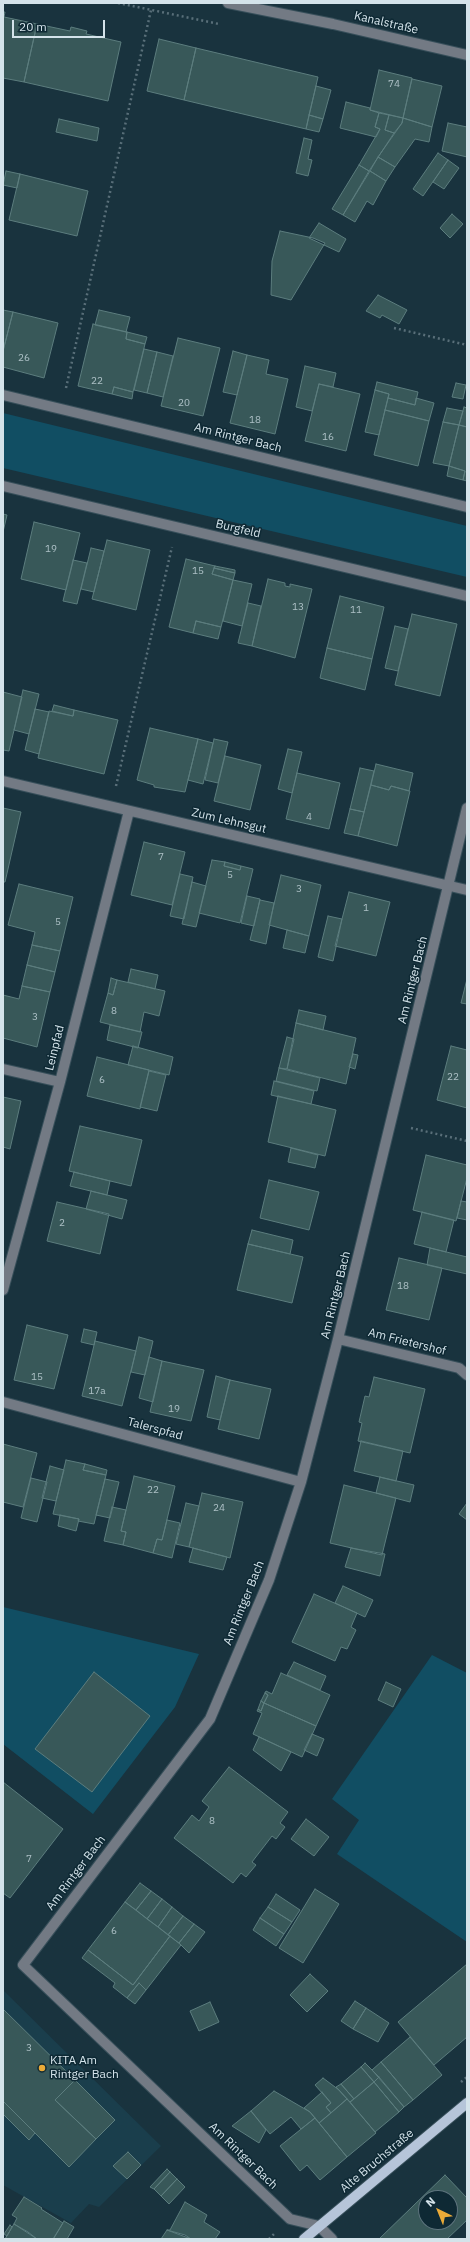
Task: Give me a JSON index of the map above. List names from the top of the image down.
{
  "streets": {
    "main road": ["Alte Bruchstraße"],
    "street": [
      "Kanalstraße",
      "Am Rintger Bach",
      "Burgfeld",
      "Zum Lehnsgut",
      "Leinpfad",
      "Am Frietershof",
      "Talerspfad"
    ]
  },
  "crossings": [
    ["Am Rintger Bach", "Zum Lehnsgut"],
    ["Am Rintger Bach", "Am Frietershof"],
    ["Am Rintger Bach", "Talerspfad"],
    ["Am Rintger Bach", "Alte Bruchstraße"],
    ["Zum Lehnsgut", "Leinpfad"]
  ],
  "places": ["KITA Am Rintger Bach"],
  "house_numbers": [
    "74",
    "26",
    "22",
    "20",
    "18",
    "16",
    "19",
    "15",
    "13",
    "11",
    "4",
    "7",
    "5",
    "3",
    "1",
    "5",
    "8",
    "3",
    "22",
    "6",
    "2",
    "18",
    "15",
    "17a",
    "19",
    "22",
    "24",
    "8",
    "7",
    "6",
    "3"
  ],
  "scale_bar": "20 m",
  "north": "top left"
}
